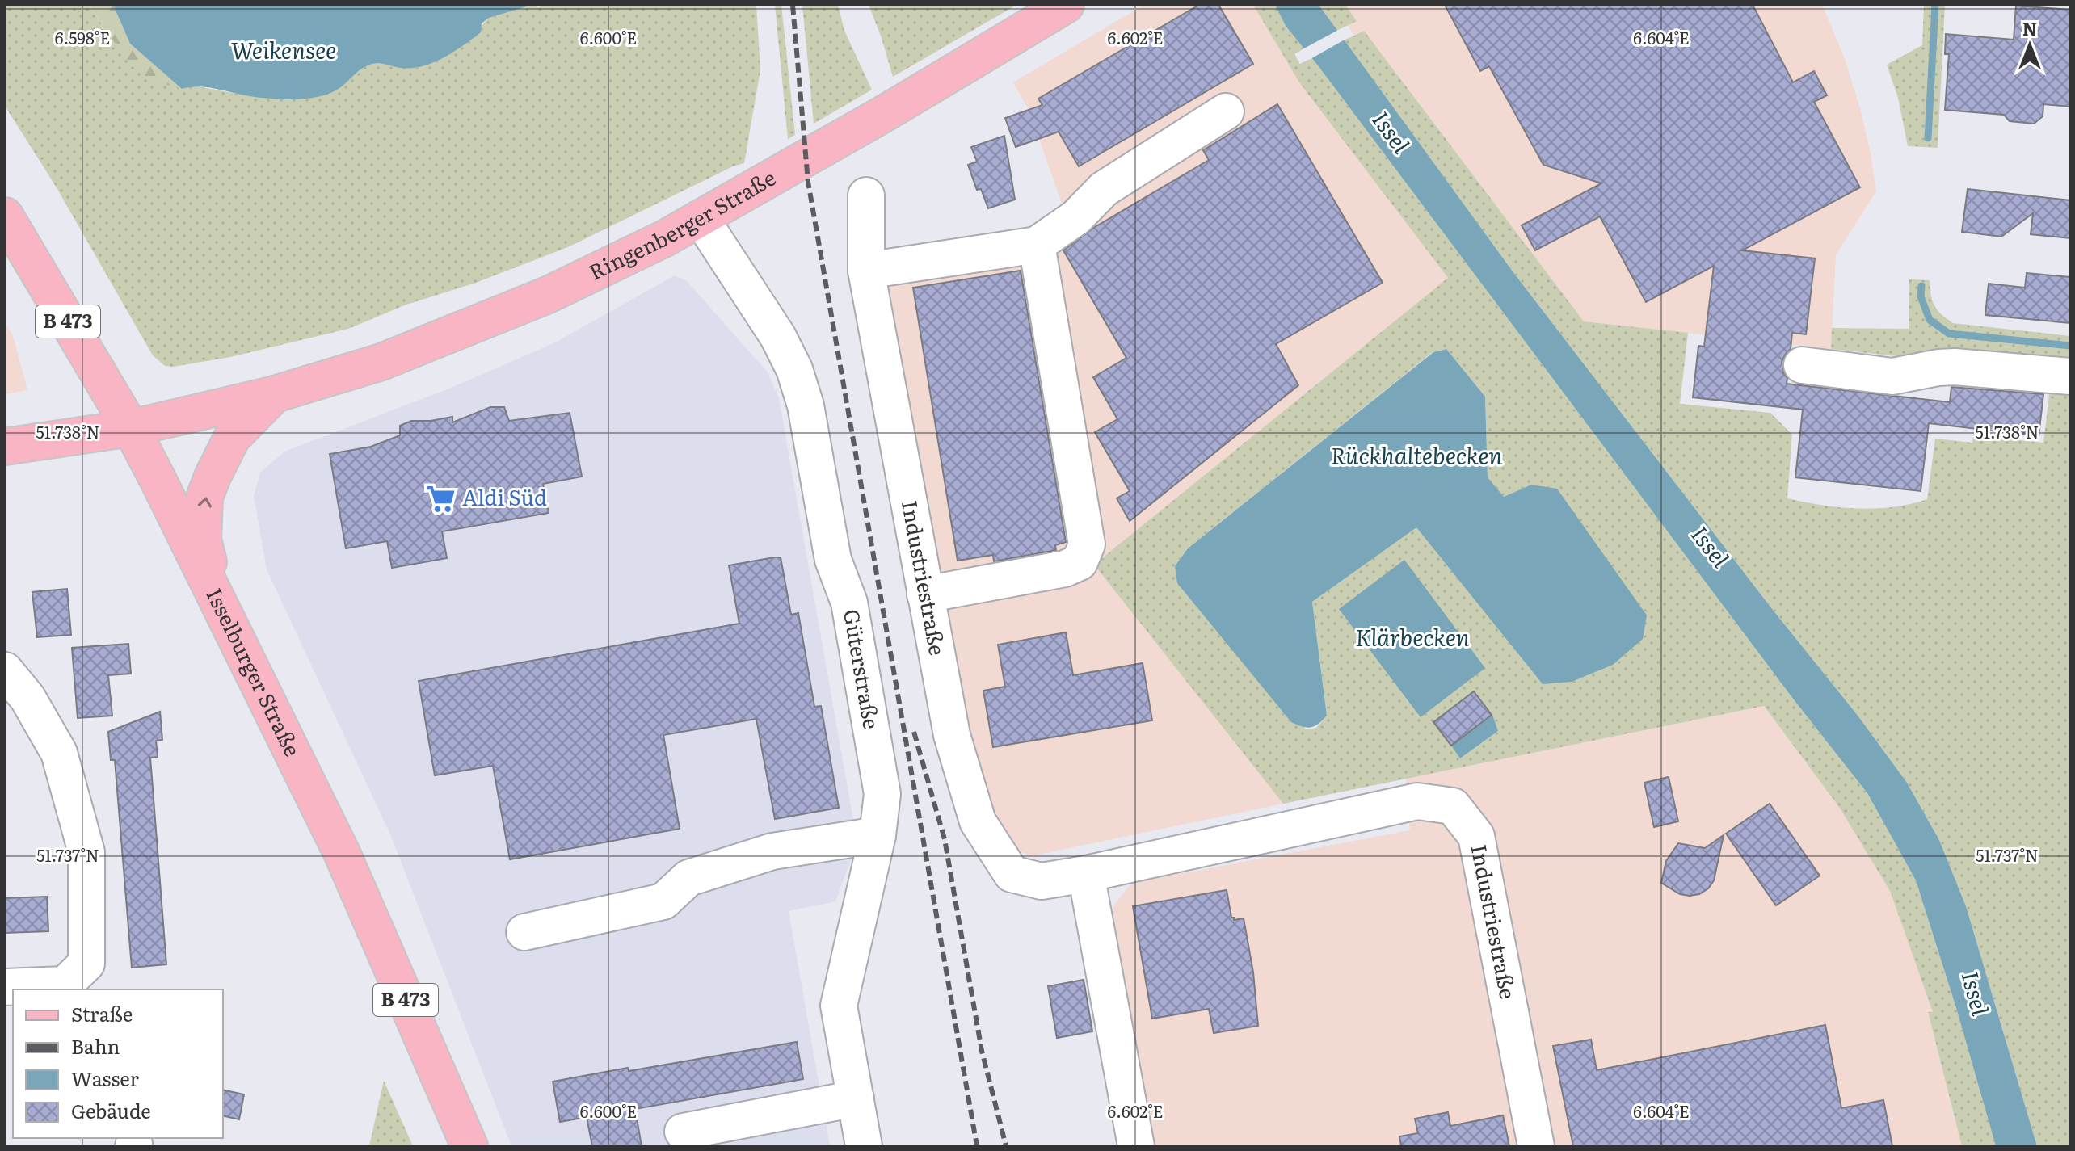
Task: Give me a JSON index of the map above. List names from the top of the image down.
{
  "streets": {
    "main road": ["Ringenberger Straße", "B 473", "Isselburger Straße"],
    "street": ["Industriestraße", "Güterstraße"]
  },
  "crossings": [
    ["Ringenberger Straße", "Güterstraße"],
    ["Ringenberger Straße", "Isselburger Straße"]
  ],
  "water": [
    "Weikensee",
    "Issel",
    "Rückhaltebecken",
    "Klärbecken"
  ],
  "places": {
    "supermarket": ["Aldi Süd"]
  },
  "legend": [
    "Straße",
    "Bahn",
    "Wasser",
    "Gebäude"
  ],
  "north": "top",
  "coordinates": [
    "6.598°E",
    "6.600°E",
    "6.602°E",
    "6.604°E",
    "51.738°N",
    "51.737°N"
  ]
}
